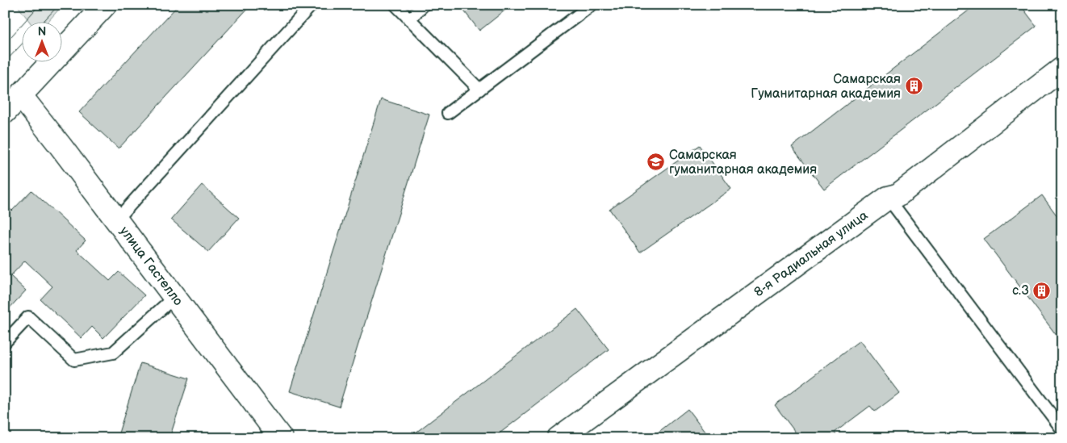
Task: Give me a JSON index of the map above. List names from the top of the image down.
{
  "streets": {
    "street": ["8-я Радиальная улица", "улица Гастелло"]
  },
  "places": {
    "building": ["Самарская Гуманитарная академия", "с.3"],
    "school or university": ["Самарская гуманитарная академия"]
  },
  "north": "top"
}
